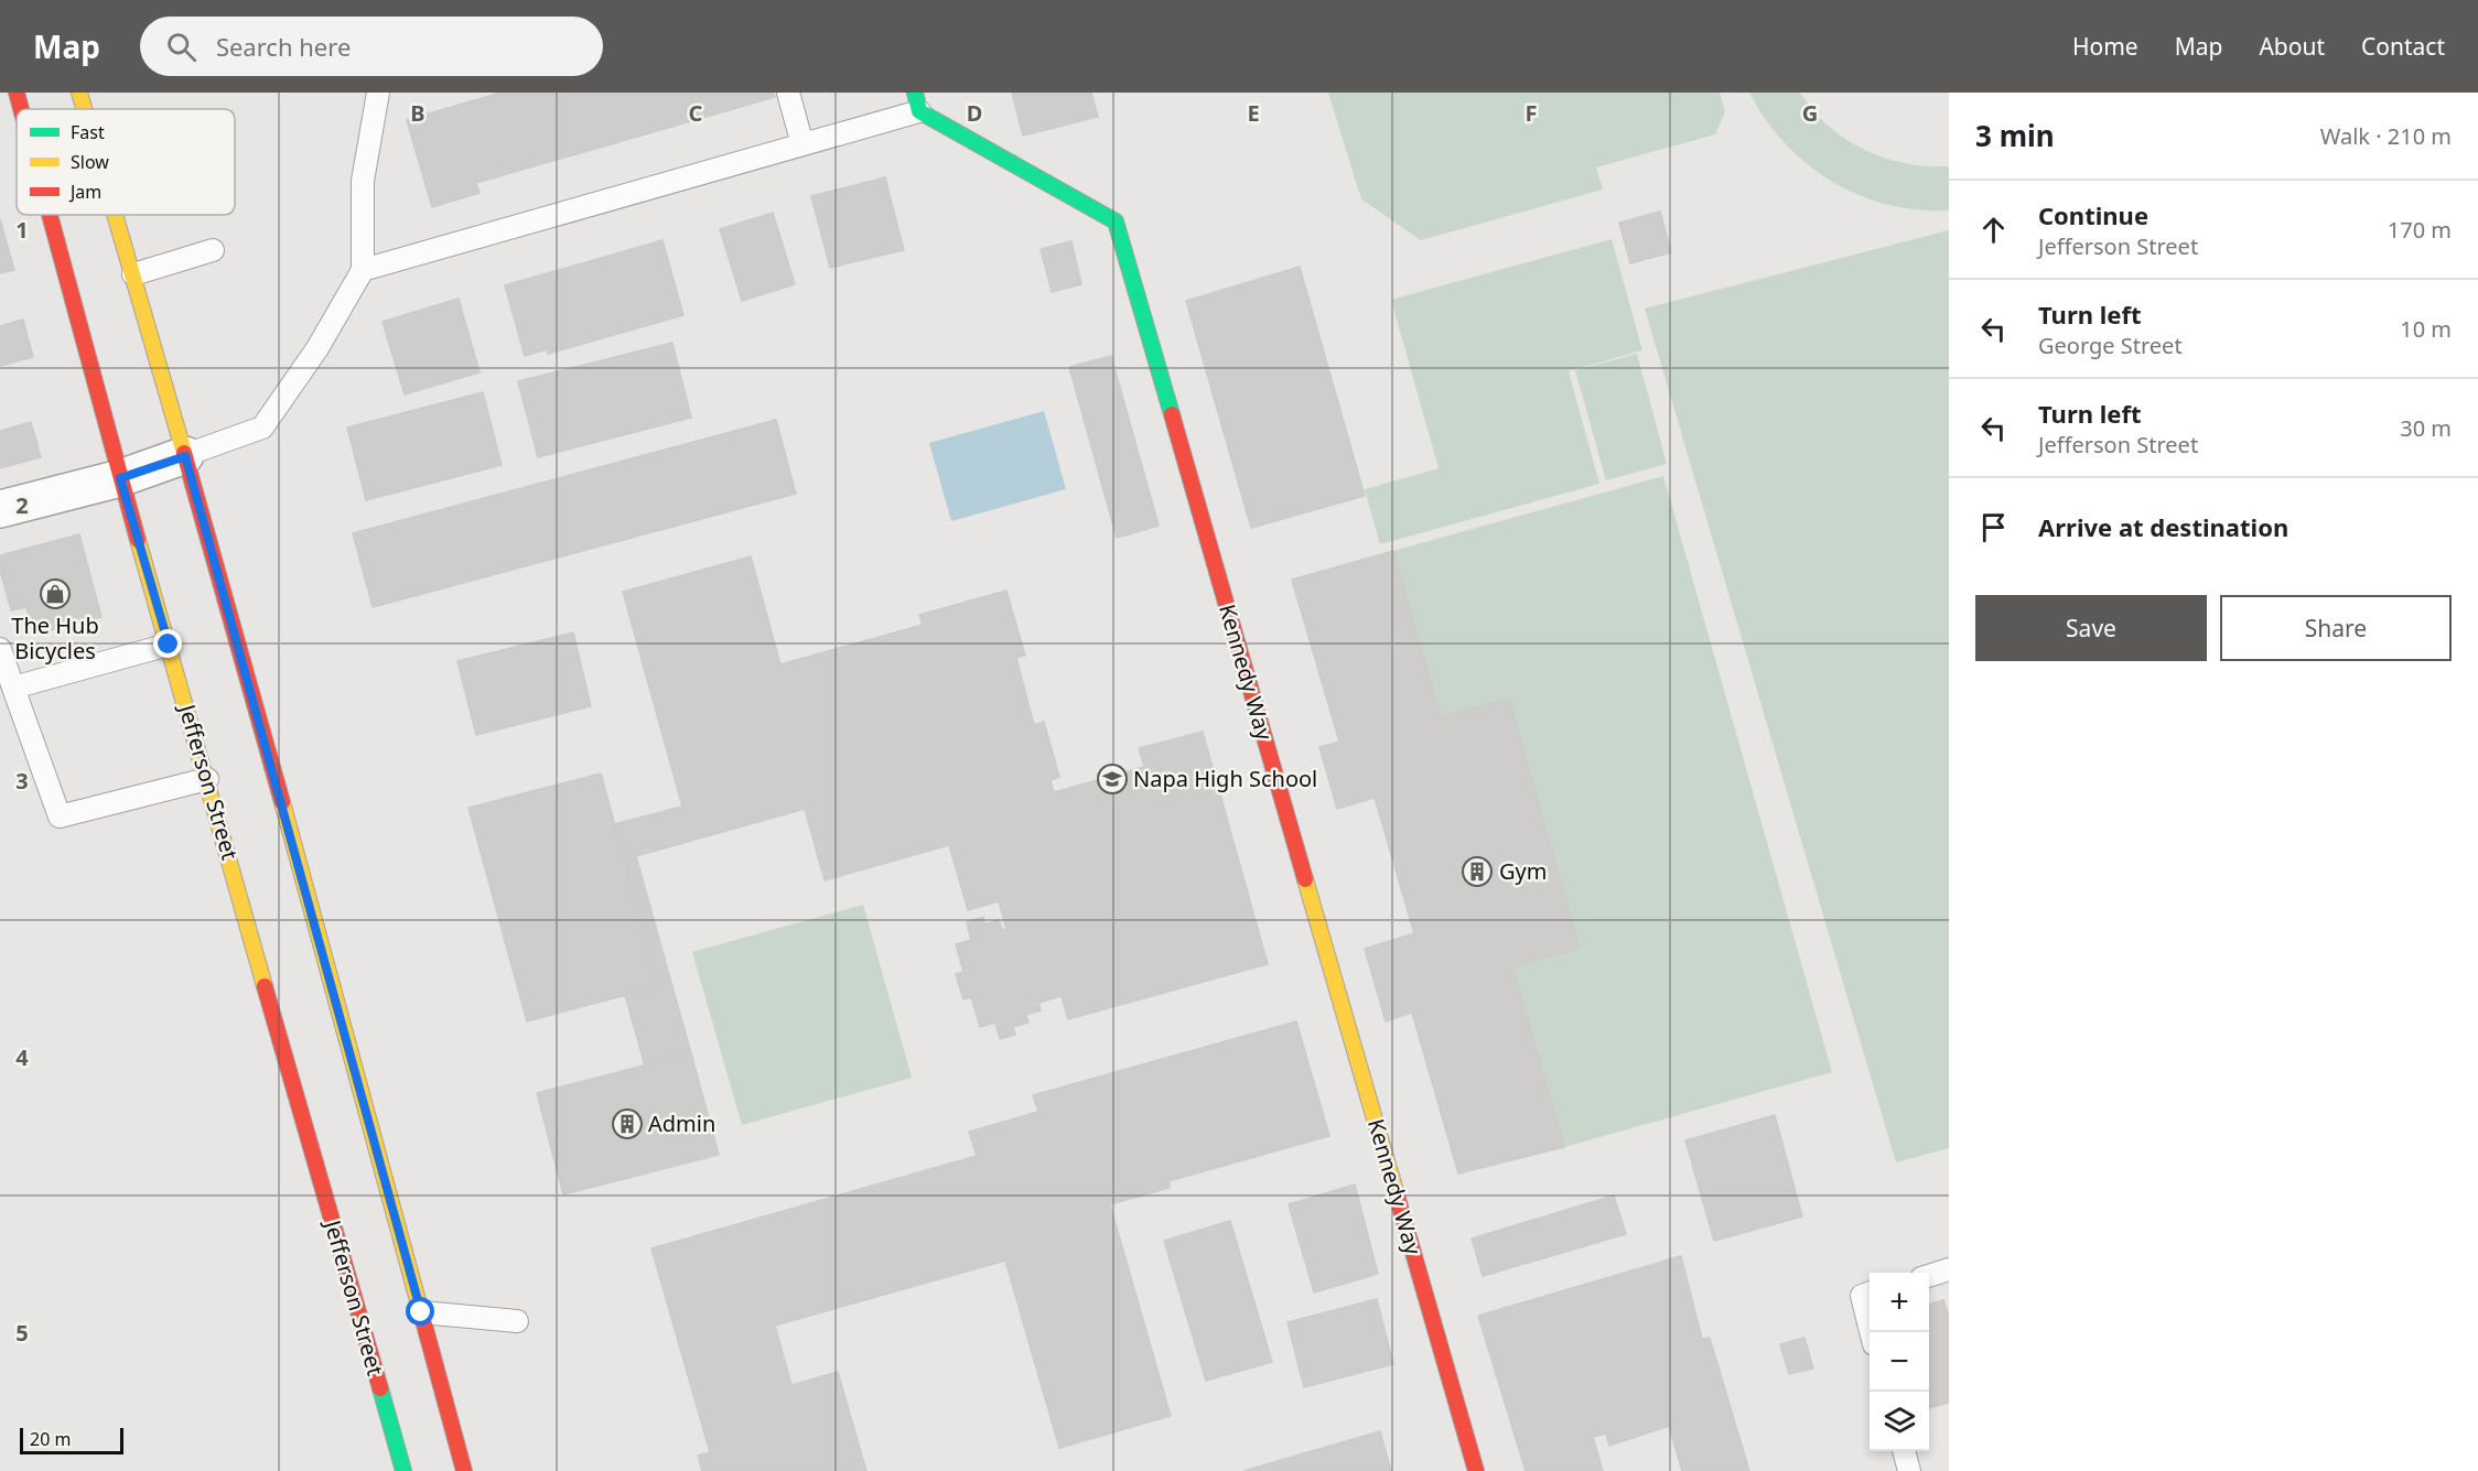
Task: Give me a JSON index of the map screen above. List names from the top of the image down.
{
  "streets": {
    "main road": ["Kennedy Way", "Jefferson Street"]
  },
  "places": {
    "shop": ["The Hub Bicycles"],
    "school or university": ["Napa High School"],
    "building": ["Gym", "Admin"]
  },
  "legend": ["Fast", "Slow", "Jam"],
  "scale_bar": "20 m",
  "page": {
    "header": "Map",
    "search": "Search here",
    "nav": [
      "Home",
      "Map",
      "About",
      "Contact"
    ],
    "heading": ["3 min", "Walk · 210 m"],
    "list": [
      ["Continue", "Jefferson Street", "170 m"],
      ["Turn left", "George Street", "10 m"],
      ["Turn left", "Jefferson Street", "30 m"],
      "Arrive at destination"
    ],
    "buttons": ["Save", "Share"],
    "map_buttons": ["+", "−"],
    "scale": "20 m"
  },
  "grid": {
    "columns": [
      "B",
      "C",
      "D",
      "E",
      "F",
      "G"
    ],
    "rows": [
      "1",
      "2",
      "3",
      "4",
      "5"
    ]
  }
}
